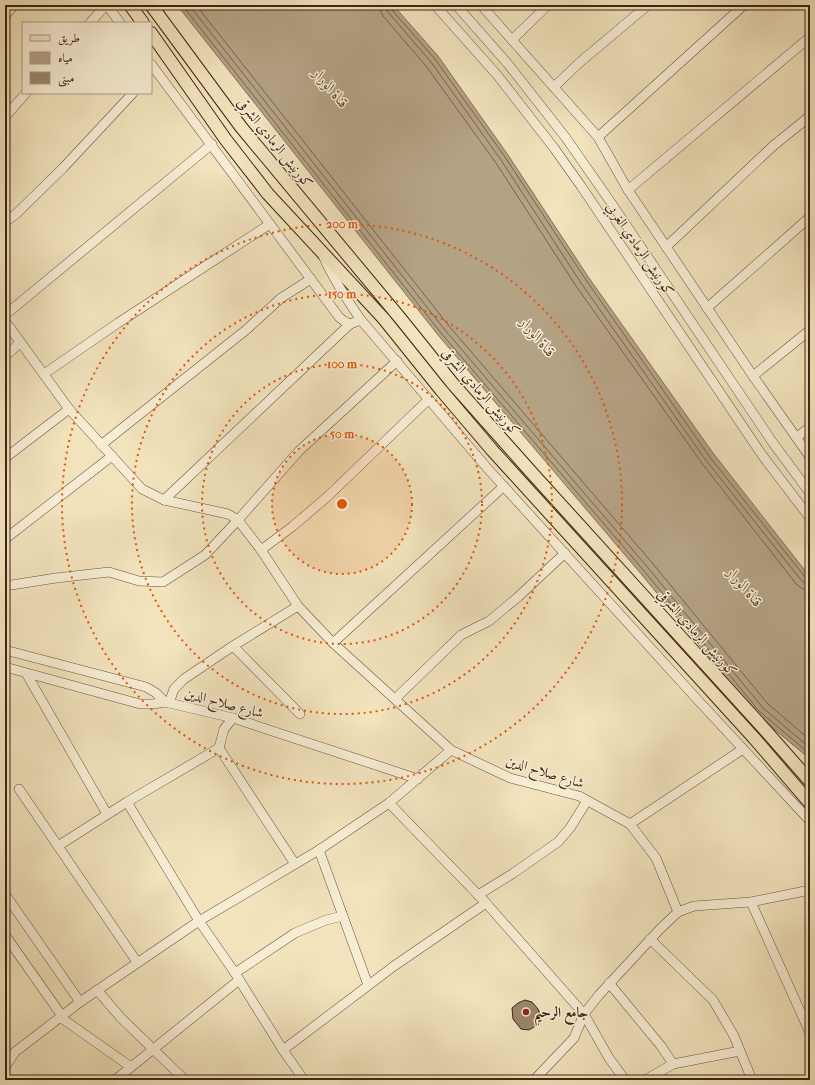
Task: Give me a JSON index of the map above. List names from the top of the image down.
{
  "streets": {
    "main road": ["كورنيش الرمادي الشرقي"],
    "street": ["كورنيش الرمادي الغربي", "شارع صلاح الدين"]
  },
  "water": ["قناة الورار"],
  "places": ["جامع الرحيم"],
  "legend": ["طريق", "مياه", "مبنى"],
  "rings": [
    "200 m",
    "150 m",
    "100 m",
    "50 m"
  ]
}
